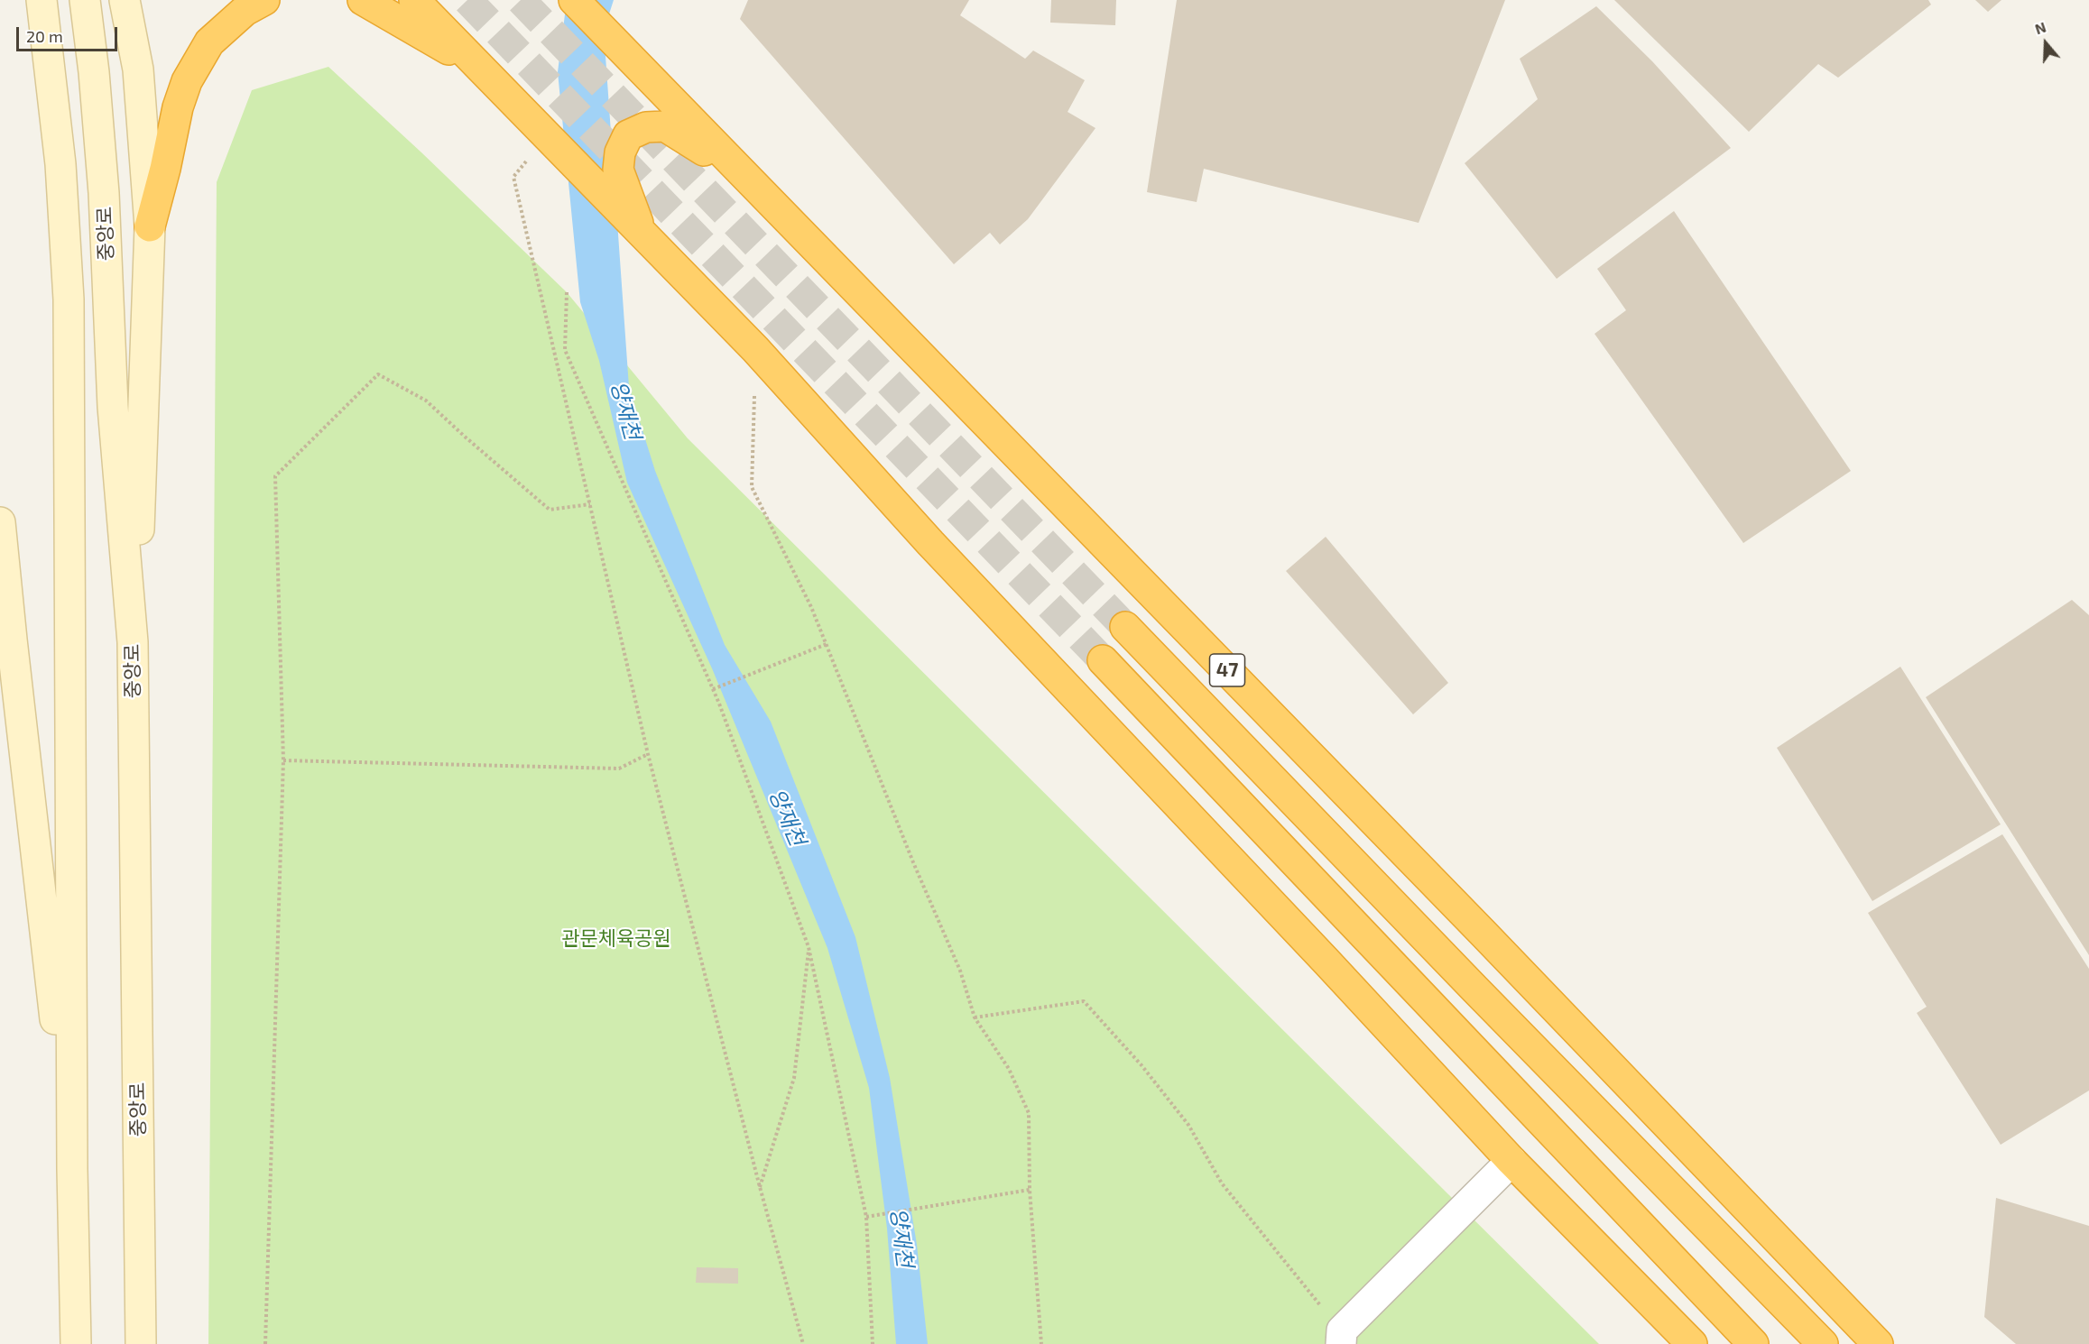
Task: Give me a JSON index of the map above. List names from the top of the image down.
{
  "streets": {
    "highway": ["47"],
    "street": ["중앙로"]
  },
  "water": ["양재천"],
  "parks": ["관문체육공원"],
  "scale_bar": "20 m",
  "north": "top"
}
